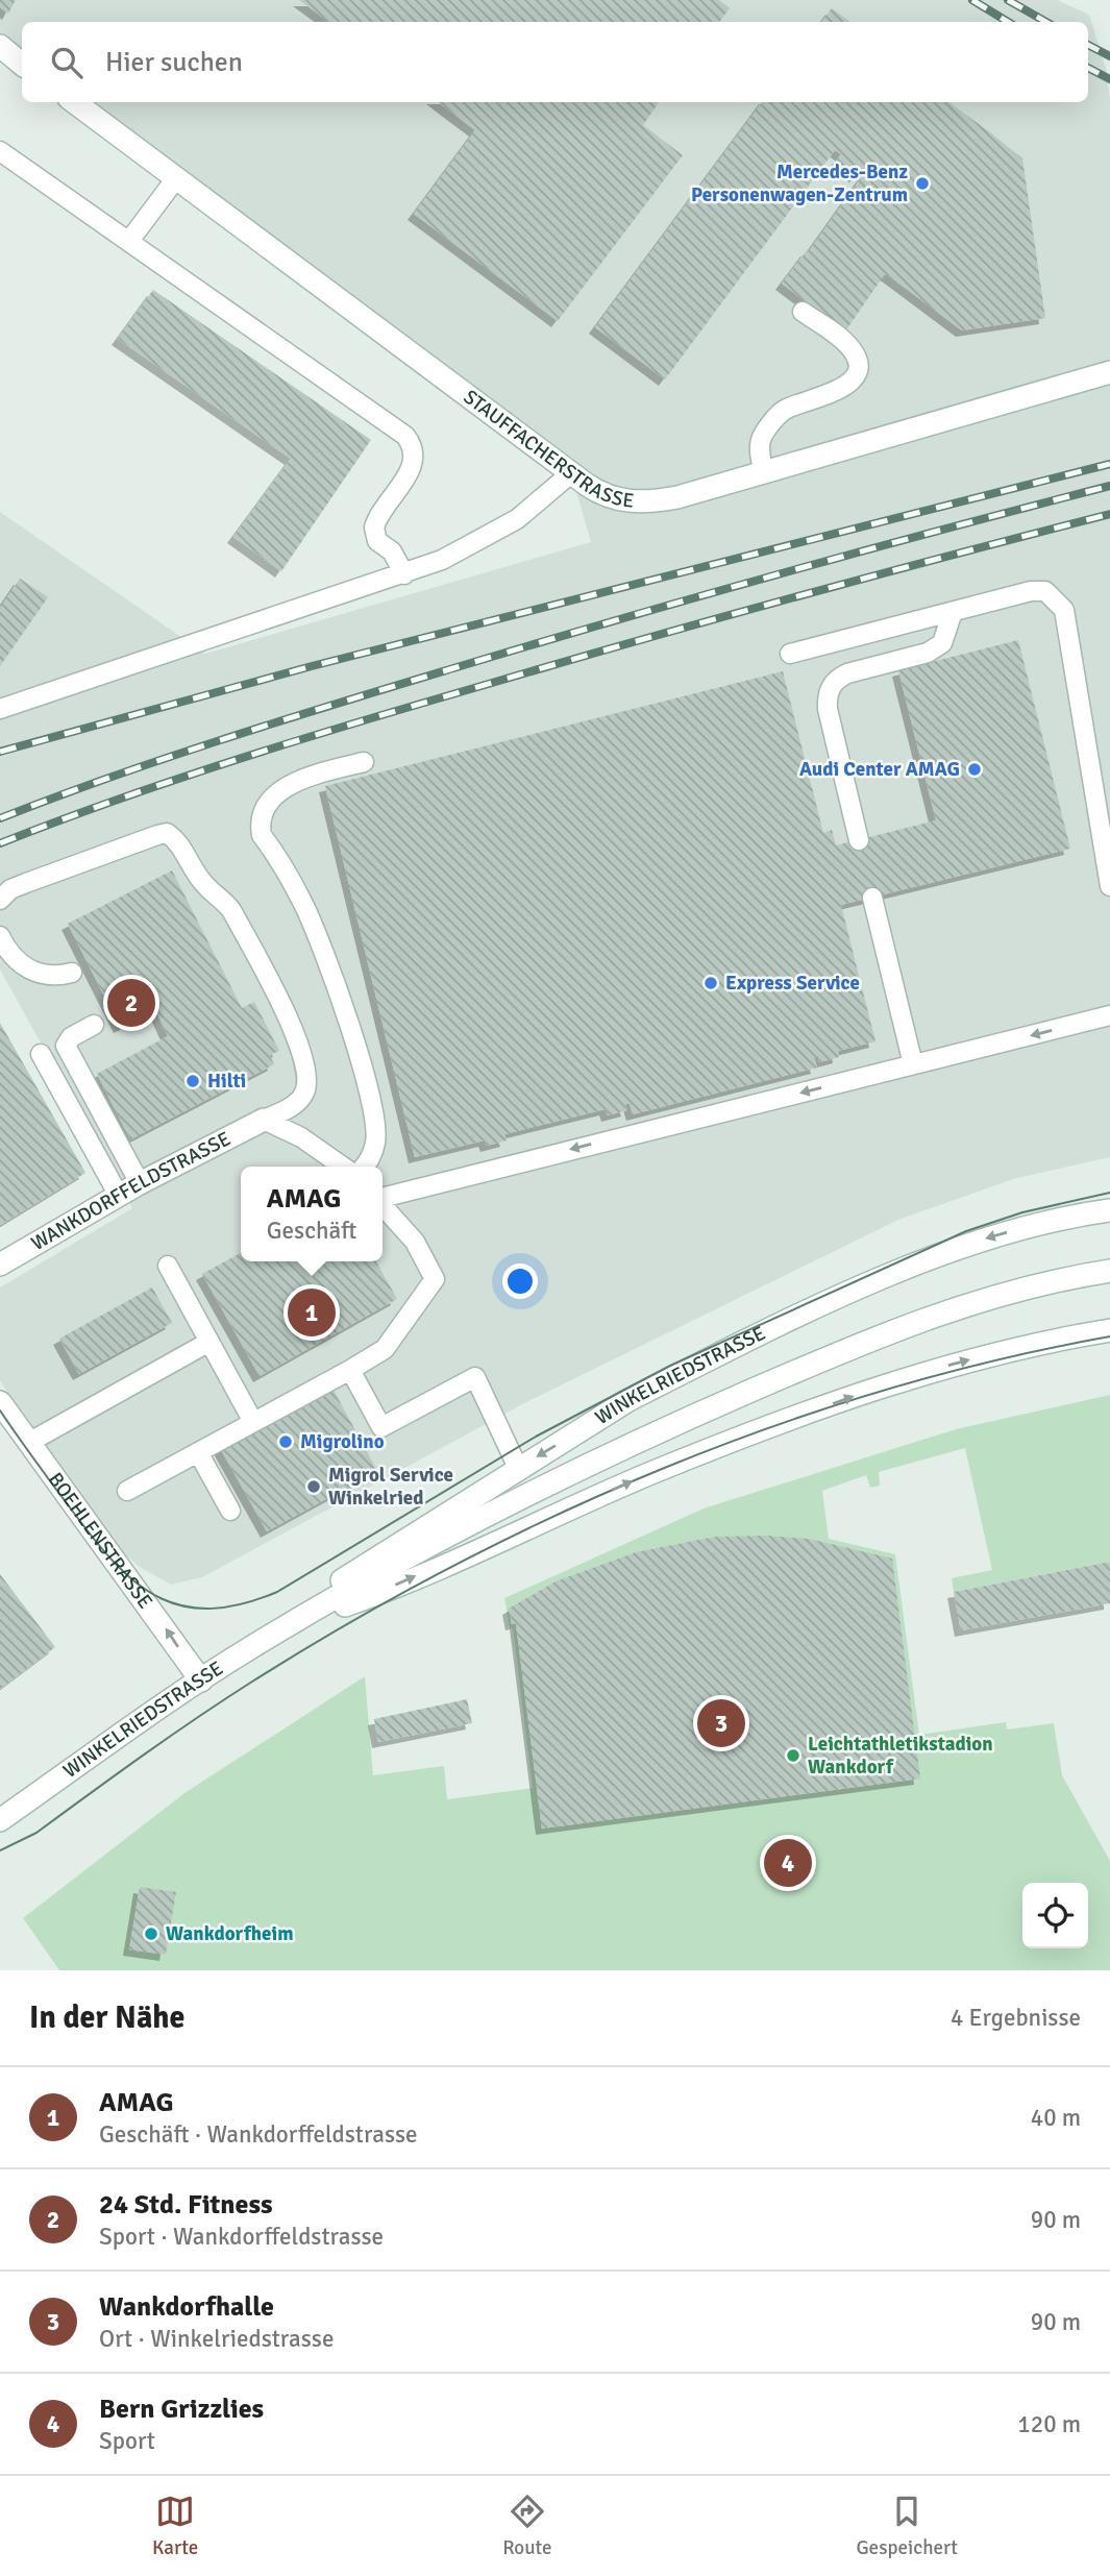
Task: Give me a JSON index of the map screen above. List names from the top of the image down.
{
  "streets": {
    "main road": [
      "STAUFFACHERSTRASSE",
      "WANKDORFFELDSTRASSE",
      "WINKELRIEDSTRASSE",
      "BOEHLENSTRASSE"
    ]
  },
  "crossings": [
    ["WINKELRIEDSTRASSE", "BOEHLENSTRASSE"]
  ],
  "one_way": ["BOEHLENSTRASSE"],
  "places": [
    "Mercedes-Benz Personenwagen-Zentrum",
    "Audi Center AMAG",
    "Express Service",
    "Hilti",
    "Migrolino",
    "Migrol Service Winkelried",
    "Leichtathletikstadion Wankdorf",
    "Wankdorfheim"
  ],
  "page": {
    "search": "Hier suchen",
    "pins": [
      "2",
      "1",
      "3",
      "4"
    ],
    "popup": ["AMAG", "Geschäft"],
    "heading": ["In der Nähe", "4 Ergebnisse"],
    "list": [
      {
        "mark": "1",
        "name": "AMAG",
        "note": "Geschäft · Wankdorffeldstrasse",
        "value": "40 m"
      },
      {
        "mark": "2",
        "name": "24 Std. Fitness",
        "note": "Sport · Wankdorffeldstrasse",
        "value": "90 m"
      },
      {
        "mark": "3",
        "name": "Wankdorfhalle",
        "note": "Ort · Winkelriedstrasse",
        "value": "90 m"
      },
      {
        "mark": "4",
        "name": "Bern Grizzlies",
        "note": "Sport",
        "value": "120 m"
      }
    ],
    "nav": ["Karte", "Route", "Gespeichert"]
  }
}
